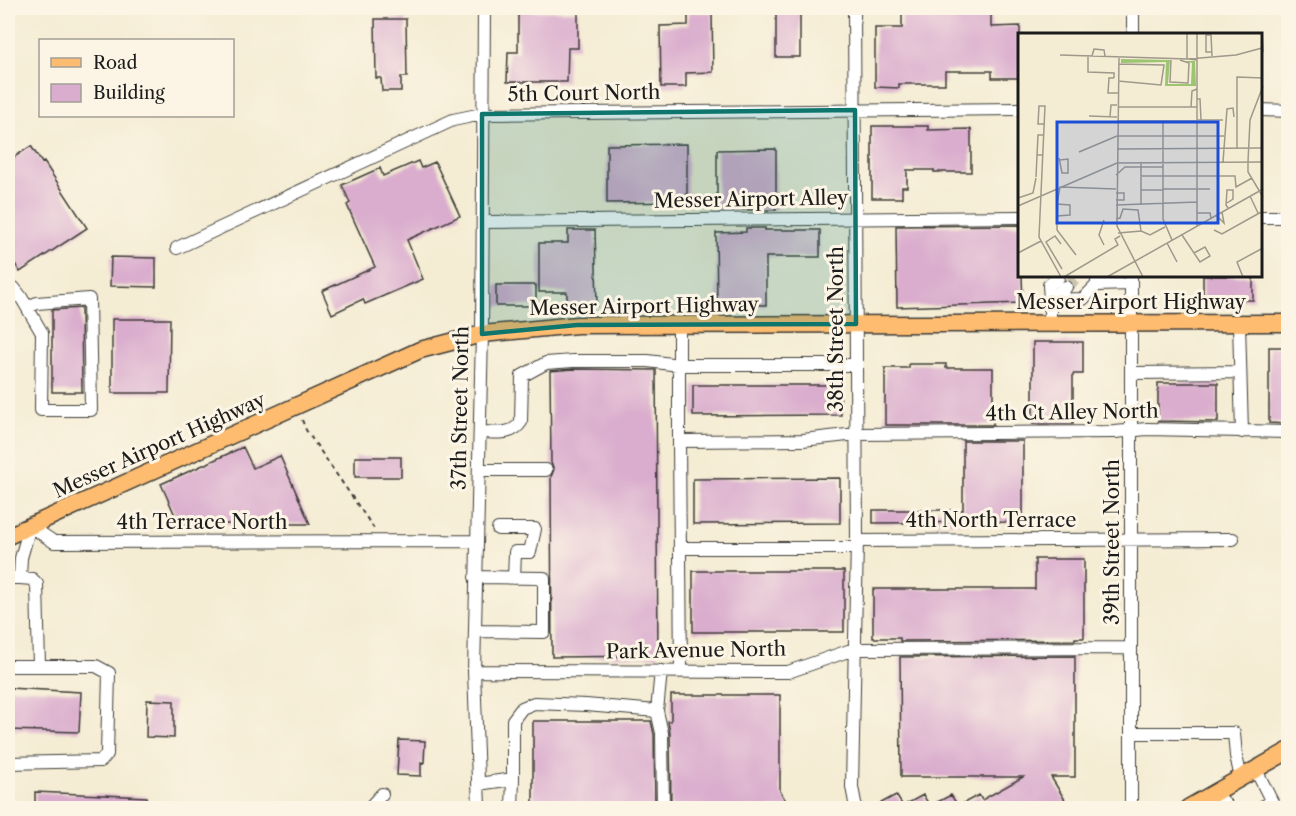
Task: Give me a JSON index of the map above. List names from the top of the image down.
{
  "streets": {
    "main road": ["Messer Airport Highway"],
    "street": [
      "5th Court North",
      "Messer Airport Alley",
      "38th Street North",
      "37th Street North",
      "4th Ct Alley North",
      "4th North Terrace",
      "4th Terrace North",
      "39th Street North",
      "Park Avenue North"
    ]
  },
  "crossings": [
    ["5th Court North", "38th Street North"],
    ["5th Court North", "37th Street North"],
    ["Messer Airport Alley", "38th Street North"],
    ["Messer Airport Alley", "37th Street North"],
    ["Messer Airport Highway", "38th Street North"],
    ["Messer Airport Highway", "37th Street North"],
    ["Messer Airport Highway", "4th Terrace North"],
    ["Messer Airport Highway", "39th Street North"],
    ["38th Street North", "4th Ct Alley North"],
    ["38th Street North", "4th North Terrace"],
    ["38th Street North", "Park Avenue North"],
    ["37th Street North", "4th Terrace North"],
    ["37th Street North", "Park Avenue North"],
    ["4th Ct Alley North", "39th Street North"],
    ["4th North Terrace", "39th Street North"],
    ["39th Street North", "Park Avenue North"]
  ],
  "legend": ["Road", "Building"]
}
